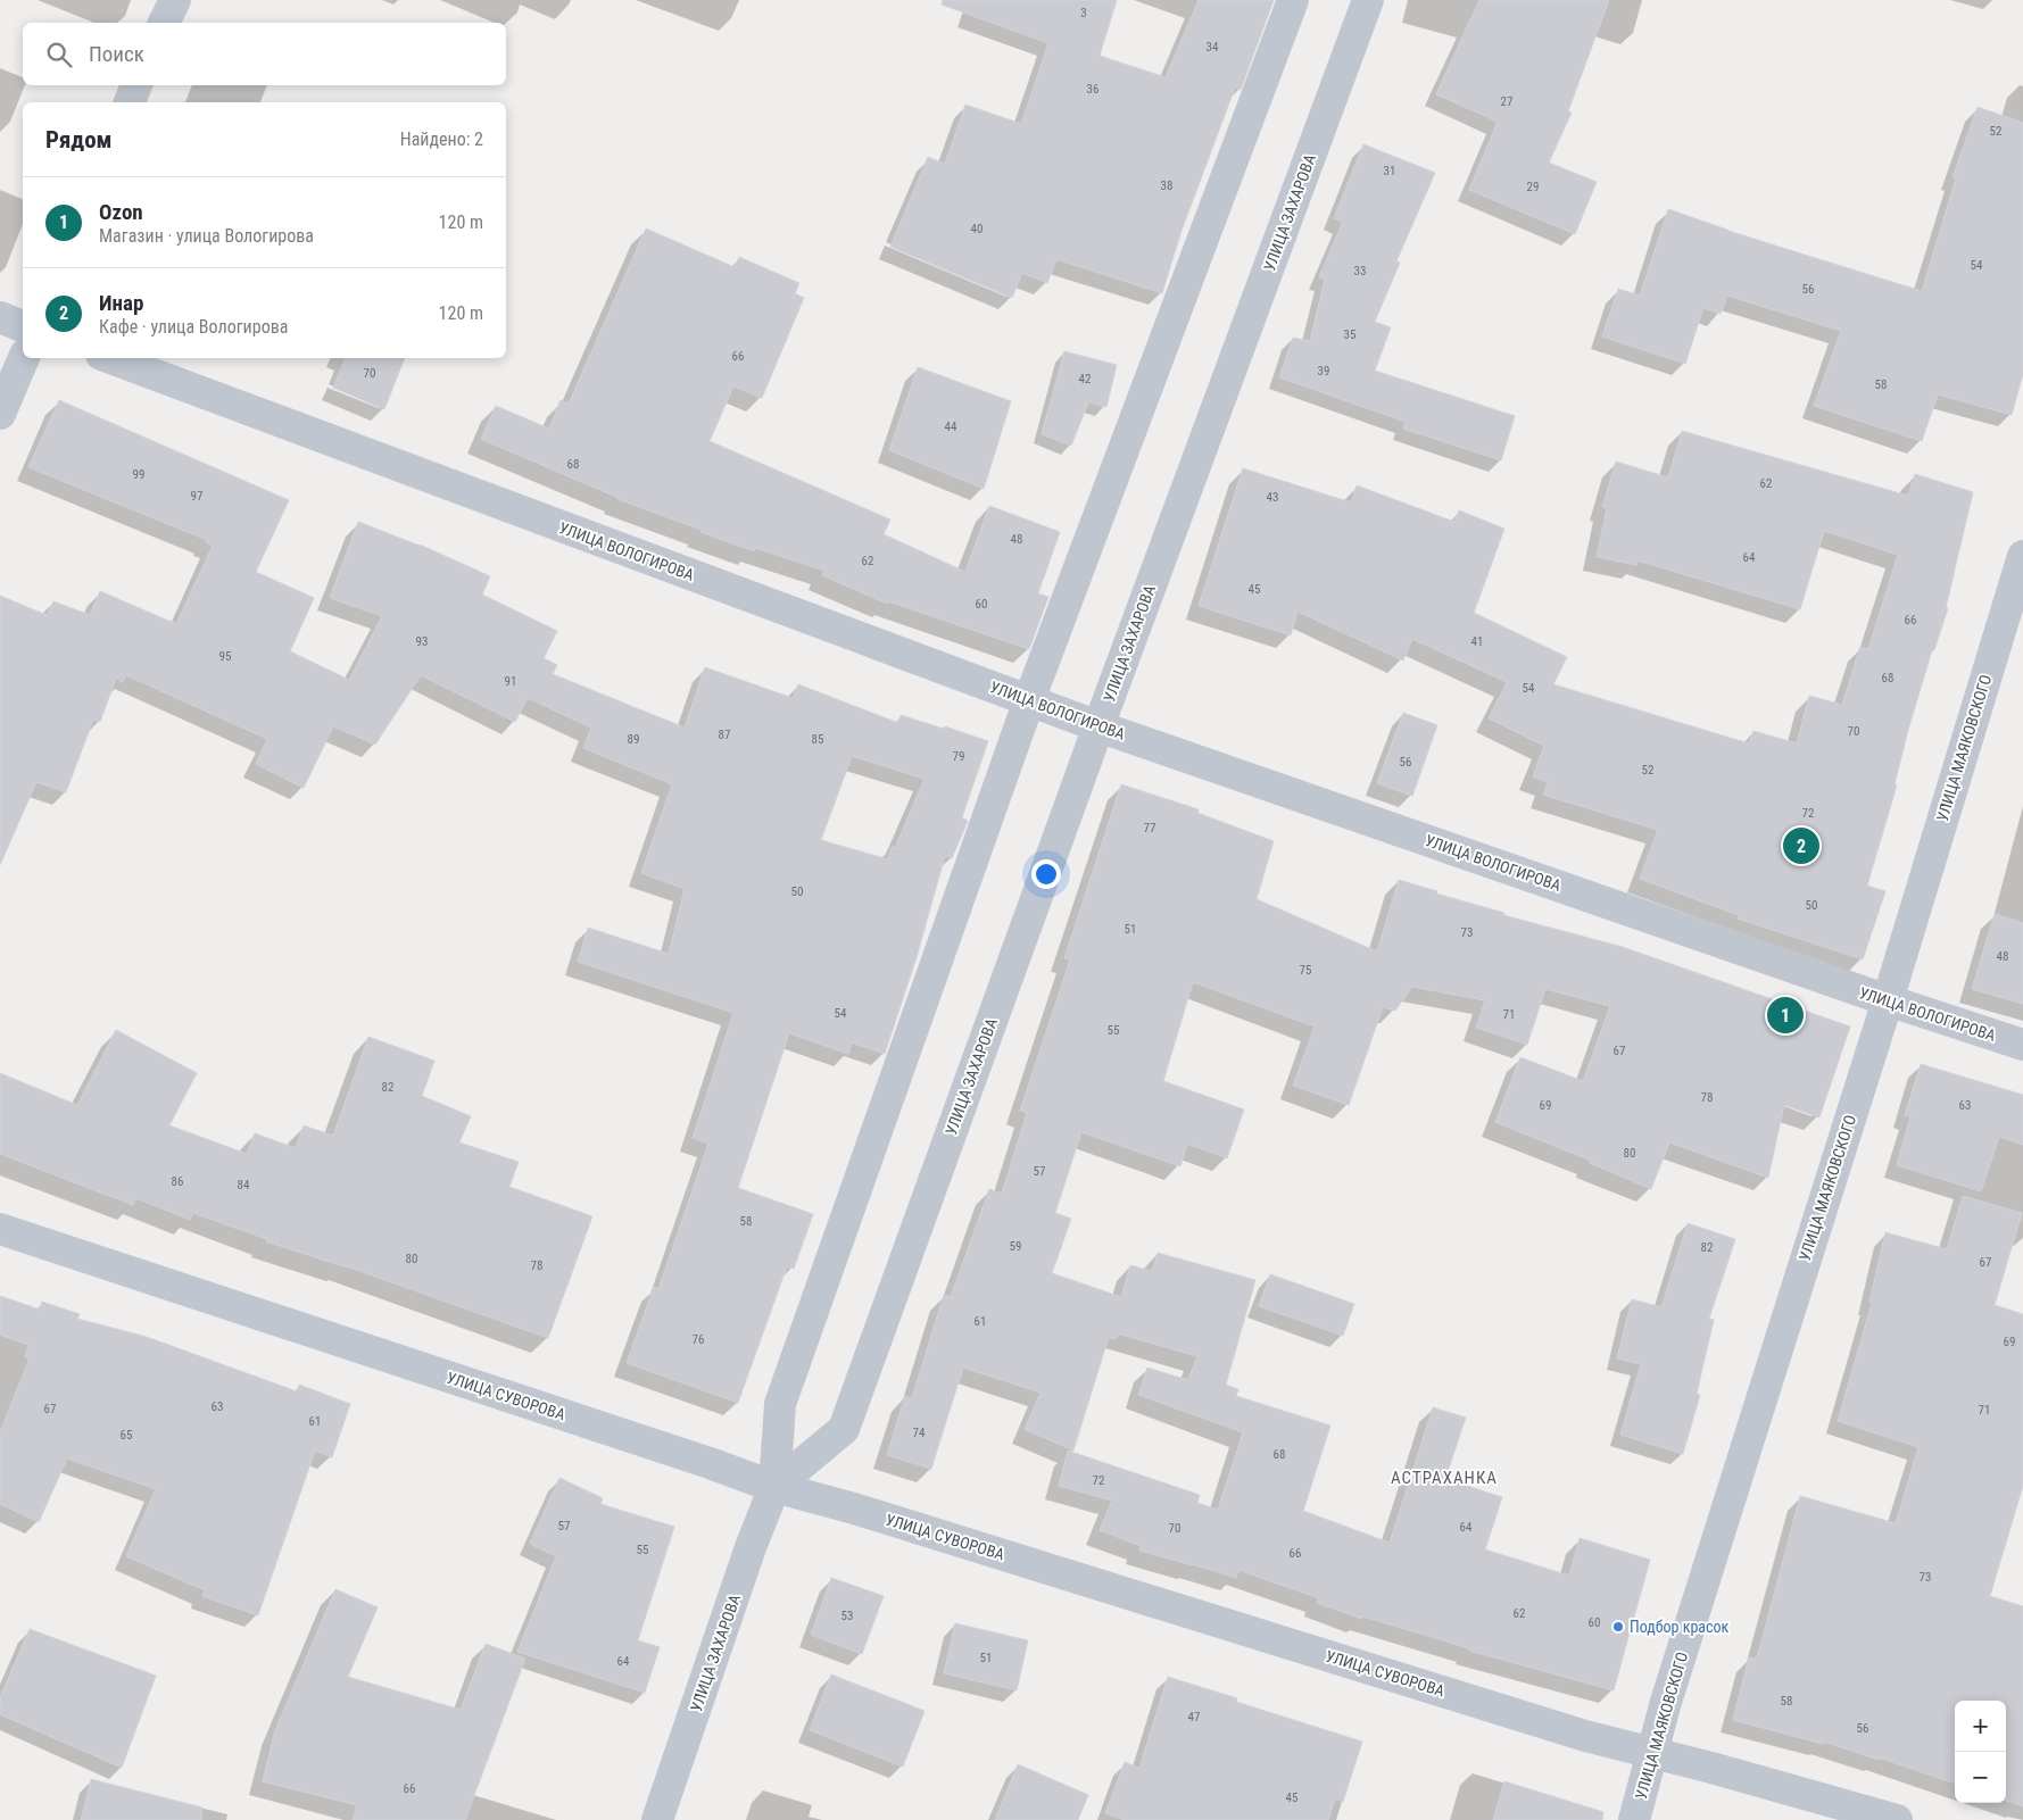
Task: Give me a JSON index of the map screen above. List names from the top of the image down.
{
  "streets": {
    "street": [
      "УЛИЦА ЗАХАРОВА",
      "УЛИЦА ВОЛОГИРОВА",
      "УЛИЦА МАЯКОВСКОГО",
      "УЛИЦА СУВОРОВА"
    ]
  },
  "crossings": [
    ["УЛИЦА ЗАХАРОВА", "УЛИЦА ВОЛОГИРОВА"],
    ["УЛИЦА ЗАХАРОВА", "УЛИЦА СУВОРОВА"],
    ["УЛИЦА ВОЛОГИРОВА", "УЛИЦА МАЯКОВСКОГО"],
    ["УЛИЦА МАЯКОВСКОГО", "УЛИЦА СУВОРОВА"]
  ],
  "districts": ["АСТРАХАНКА"],
  "places": ["Подбор красок"],
  "house_numbers": [
    "3",
    "34",
    "36",
    "27",
    "52",
    "31",
    "38",
    "29",
    "40",
    "54",
    "33",
    "56",
    "35",
    "66",
    "39",
    "70",
    "42",
    "58",
    "44",
    "68",
    "99",
    "62",
    "97",
    "43",
    "48",
    "64",
    "62",
    "45",
    "60",
    "66",
    "93",
    "41",
    "95",
    "68",
    "91",
    "54",
    "70",
    "87",
    "89",
    "85",
    "79",
    "56",
    "52",
    "72",
    "77",
    "50",
    "50",
    "51",
    "73",
    "48",
    "75",
    "54",
    "71",
    "55",
    "67",
    "82",
    "78",
    "69",
    "63",
    "80",
    "57",
    "86",
    "84",
    "58",
    "59",
    "82",
    "80",
    "67",
    "78",
    "61",
    "76",
    "69",
    "63",
    "67",
    "71",
    "61",
    "74",
    "65",
    "68",
    "72",
    "57",
    "64",
    "70",
    "55",
    "66",
    "73",
    "62",
    "53",
    "60",
    "51",
    "64",
    "58",
    "47",
    "56",
    "66",
    "45"
  ],
  "page": {
    "search": "Поиск",
    "heading": ["Рядом", "Найдено: 2"],
    "list": [
      {
        "mark": "1",
        "name": "Ozon",
        "note": "Магазин · улица Вологирова",
        "value": "120 m"
      },
      {
        "mark": "2",
        "name": "Инар",
        "note": "Кафе · улица Вологирова",
        "value": "120 m"
      }
    ],
    "pins": ["2", "1"],
    "map_buttons": ["+", "−"]
  }
}
